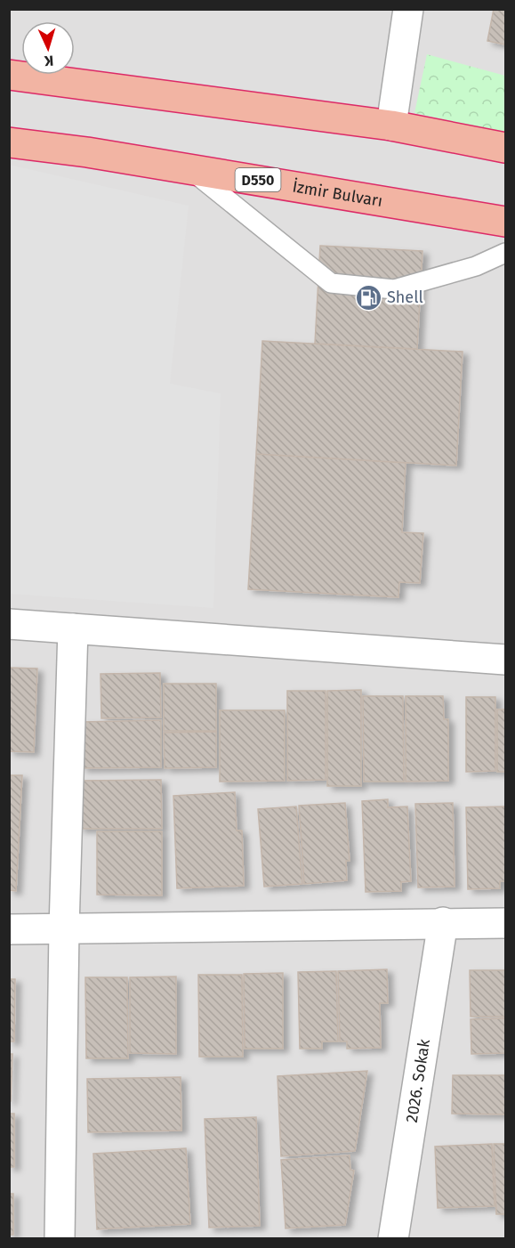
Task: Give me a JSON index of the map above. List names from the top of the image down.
{
  "streets": {
    "highway": ["D550", "İzmir Bulvarı"],
    "street": ["2026. Sokak"]
  },
  "places": {
    "fuel station": ["Shell"]
  },
  "north": "bottom"
}
